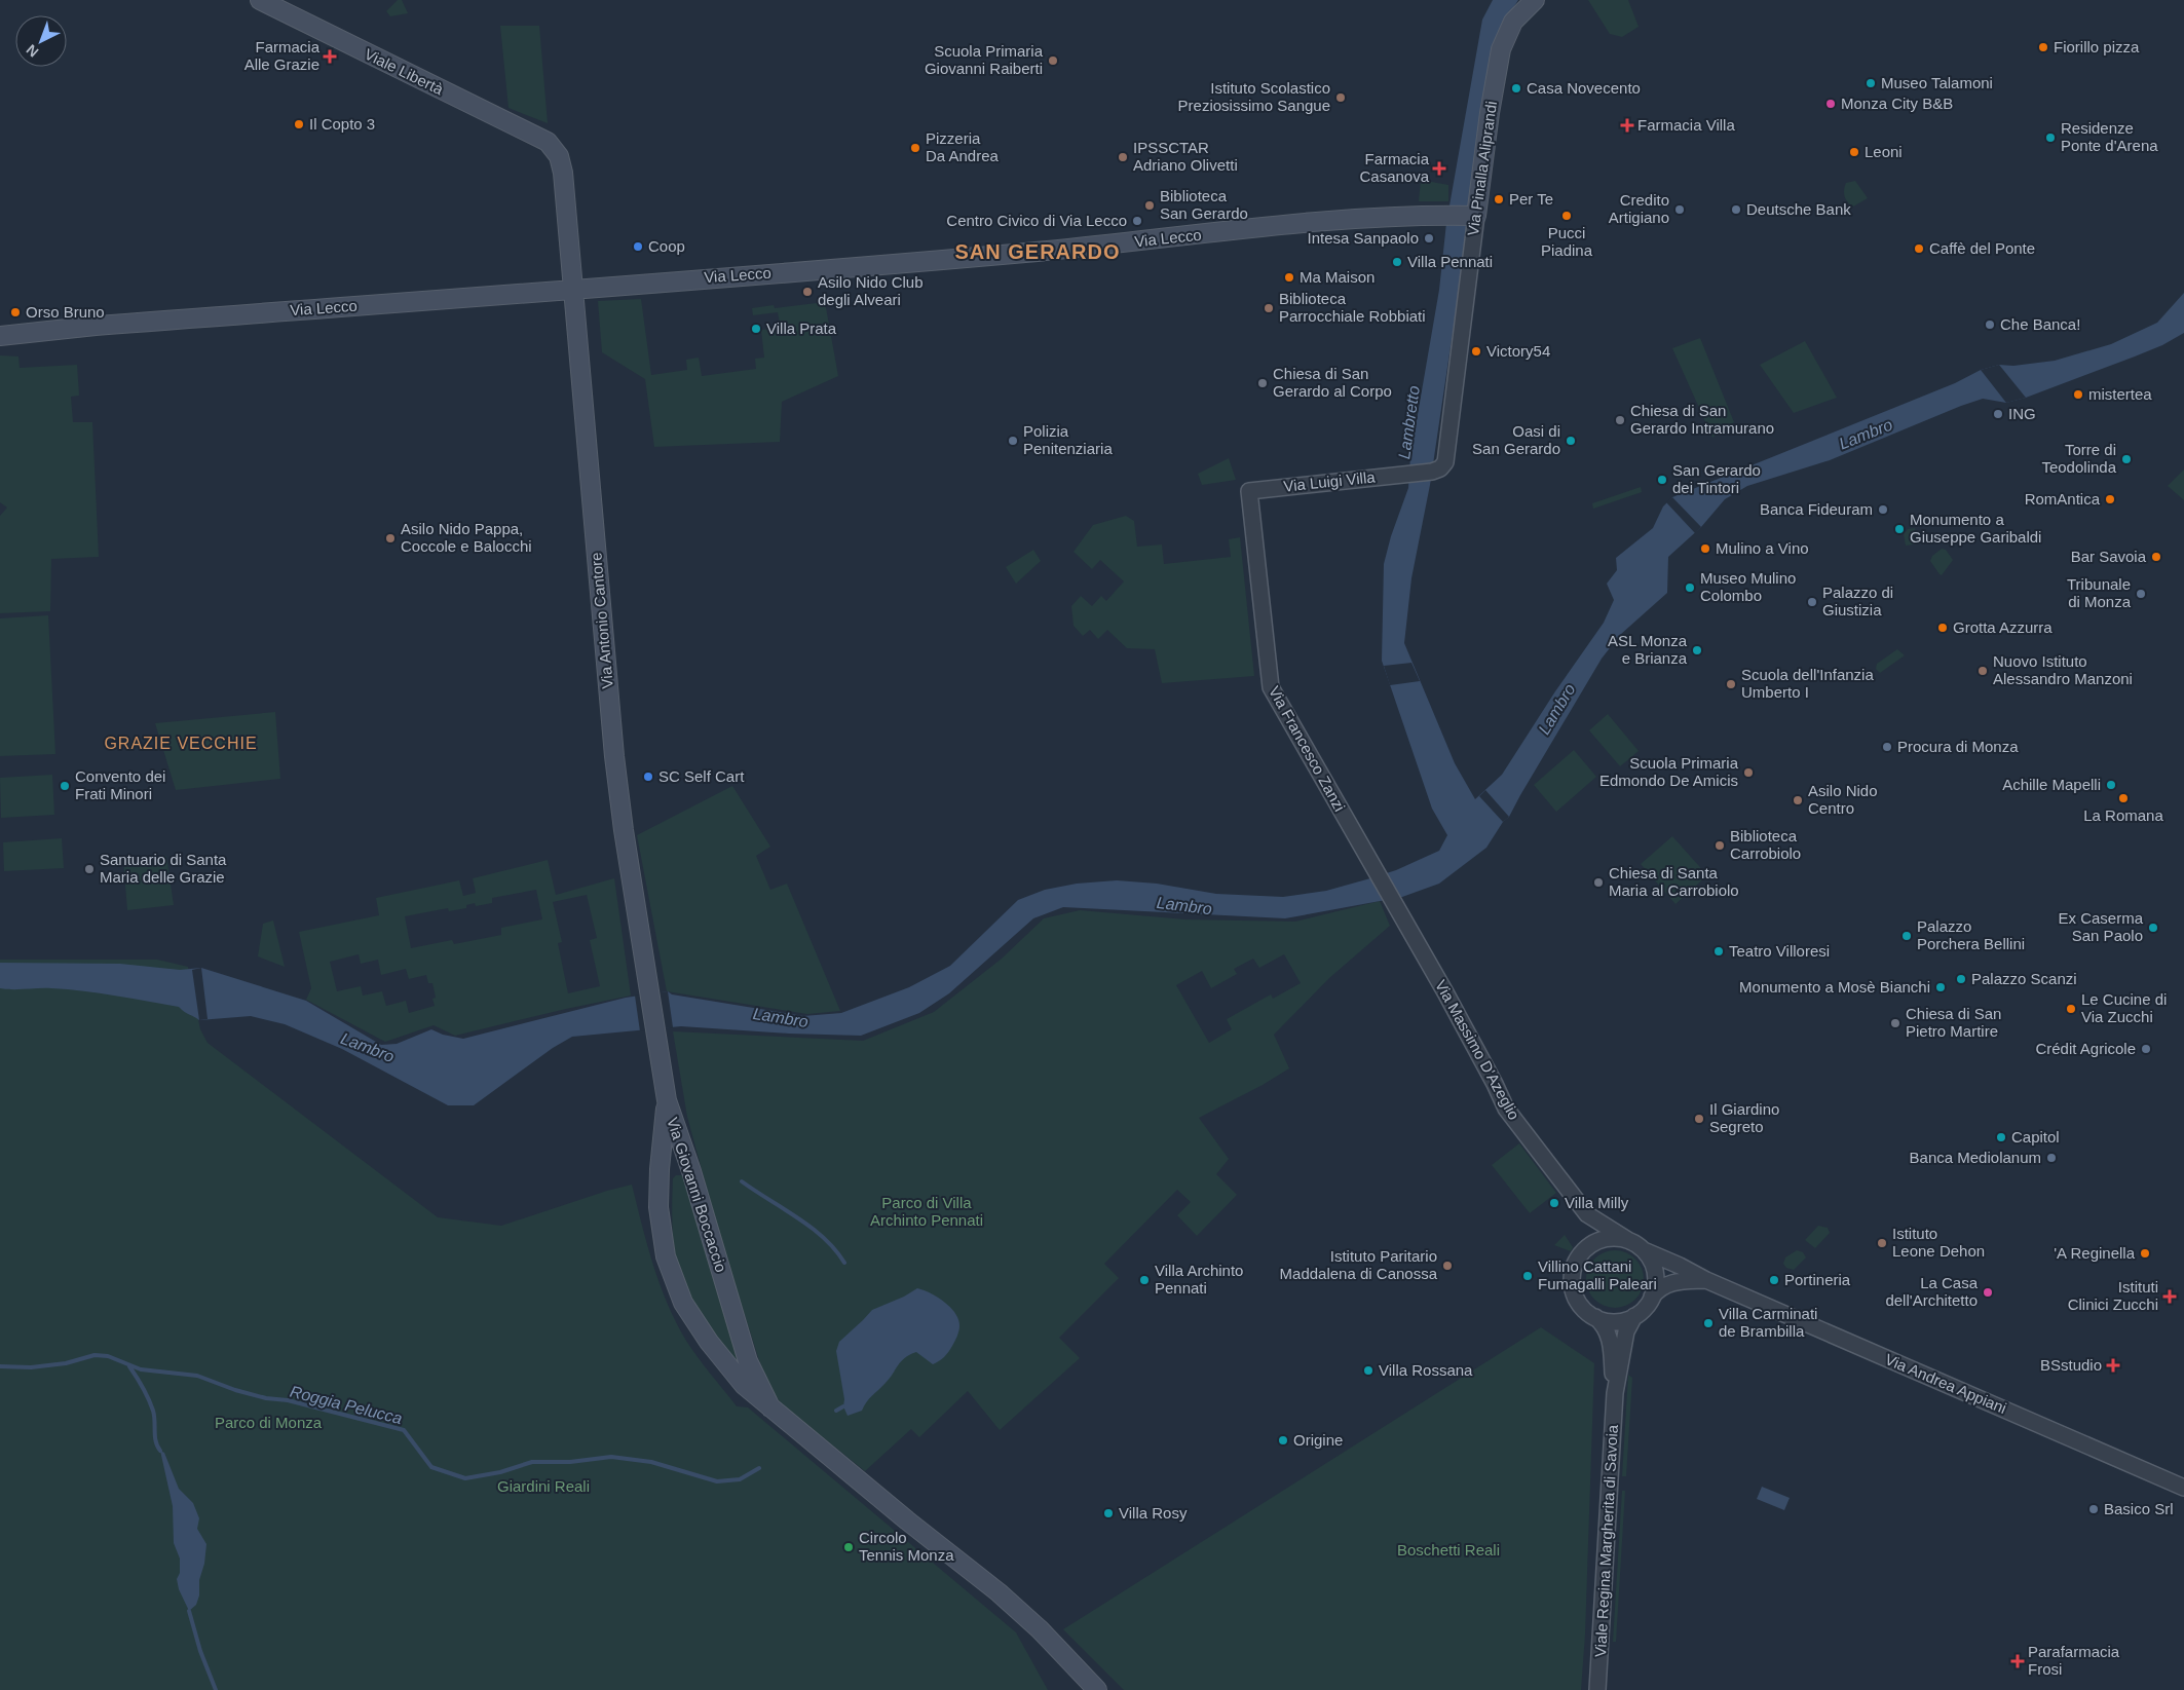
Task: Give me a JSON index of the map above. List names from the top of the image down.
{
  "streets": {
    "main road": [
      "Viale Libertà",
      "Via Pinalla Aliprandi",
      "Via Lecco",
      "Via Antonio Cantore",
      "Via Giovanni Boccaccio"
    ],
    "street": [
      "Via Luigi Villa",
      "Via Francesco Zanzi",
      "Via Massimo D'Azeglio",
      "Via Andrea Appiani",
      "Viale Regina Margherita di Savoia"
    ]
  },
  "crossings": [
    ["Viale Libertà", "Via Antonio Cantore"],
    ["Via Pinalla Aliprandi", "Via Lecco"],
    ["Via Pinalla Aliprandi", "Via Luigi Villa"],
    ["Via Lecco", "Via Antonio Cantore"],
    ["Via Luigi Villa", "Via Francesco Zanzi"],
    ["Via Antonio Cantore", "Via Giovanni Boccaccio"],
    ["Via Francesco Zanzi", "Via Massimo D'Azeglio"],
    ["Via Massimo D'Azeglio", "Via Andrea Appiani"],
    ["Via Massimo D'Azeglio", "Viale Regina Margherita di Savoia"],
    ["Via Andrea Appiani", "Viale Regina Margherita di Savoia"]
  ],
  "districts": ["SAN GERARDO", "GRAZIE VECCHIE"],
  "water": ["Lambretto", "Lambro", "Roggia Pelucca"],
  "parks": [
    "Parco di Villa Archinto Pennati",
    "Parco di Monza",
    "Giardini Reali",
    "Boschetti Reali"
  ],
  "places": {
    "other": [
      "Fiorillo pizza",
      "Scuola Primaria Giovanni Raiberti",
      "Museo Talamoni",
      "Casa Novecento",
      "Istituto Scolastico Preziosissimo Sangue",
      "Monza City B&B",
      "Il Copto 3",
      "Residenze Ponte d'Arena",
      "Pizzeria Da Andrea",
      "Leoni",
      "IPSSCTAR Adriano Olivetti",
      "Per Te",
      "Biblioteca San Gerardo",
      "Credito Artigiano",
      "Deutsche Bank",
      "Pucci Piadina",
      "Centro Civico di Via Lecco",
      "Intesa Sanpaolo",
      "Coop",
      "Caffè del Ponte",
      "Villa Pennati",
      "Ma Maison",
      "Asilo Nido Club degli Alveari",
      "Biblioteca Parrocchiale Robbiati",
      "Orso Bruno",
      "Che Banca!",
      "Villa Prata",
      "Victory54",
      "Chiesa di San Gerardo al Corpo",
      "mistertea",
      "ING",
      "Chiesa di San Gerardo Intramurano",
      "Polizia Penitenziaria",
      "Oasi di San Gerardo",
      "Torre di Teodolinda",
      "San Gerardo dei Tintori",
      "RomAntica",
      "Banca Fideuram",
      "Monumento a Giuseppe Garibaldi",
      "Asilo Nido Pappa, Coccole e Balocchi",
      "Mulino a Vino",
      "Bar Savoia",
      "Museo Mulino Colombo",
      "Tribunale di Monza",
      "Palazzo di Giustizia",
      "Grotta Azzurra",
      "ASL Monza e Brianza",
      "Nuovo Istituto Alessandro Manzoni",
      "Scuola dell'Infanzia Umberto I",
      "Procura di Monza",
      "Scuola Primaria Edmondo De Amicis",
      "SC Self Cart",
      "Achille Mapelli",
      "Convento dei Frati Minori",
      "La Romana",
      "Asilo Nido Centro",
      "Biblioteca Carrobiolo",
      "Santuario di Santa Maria delle Grazie",
      "Chiesa di Santa Maria al Carrobiolo",
      "Ex Caserma San Paolo",
      "Palazzo Porchera Bellini",
      "Teatro Villoresi",
      "Palazzo Scanzi",
      "Monumento a Mosè Bianchi",
      "Le Cucine di Via Zucchi",
      "Chiesa di San Pietro Martire",
      "Crédit Agricole",
      "Il Giardino Segreto",
      "Capitol",
      "Banca Mediolanum",
      "Villa Milly",
      "Istituto Leone Dehon",
      "'A Reginella",
      "Istituto Paritario Maddalena di Canossa",
      "Villino Cattani Fumagalli Paleari",
      "Villa Archinto Pennati",
      "Portineria",
      "La Casa dell'Architetto",
      "Villa Carminati de Brambilla",
      "Villa Rossana",
      "Origine",
      "Basico Srl",
      "Villa Rosy",
      "Circolo Tennis Monza"
    ],
    "health": [
      "Farmacia Alle Grazie",
      "Farmacia Villa",
      "Farmacia Casanova",
      "Istituti Clinici Zucchi",
      "BSstudio",
      "Parafarmacia Frosi"
    ]
  },
  "north": "bottom left"
}
